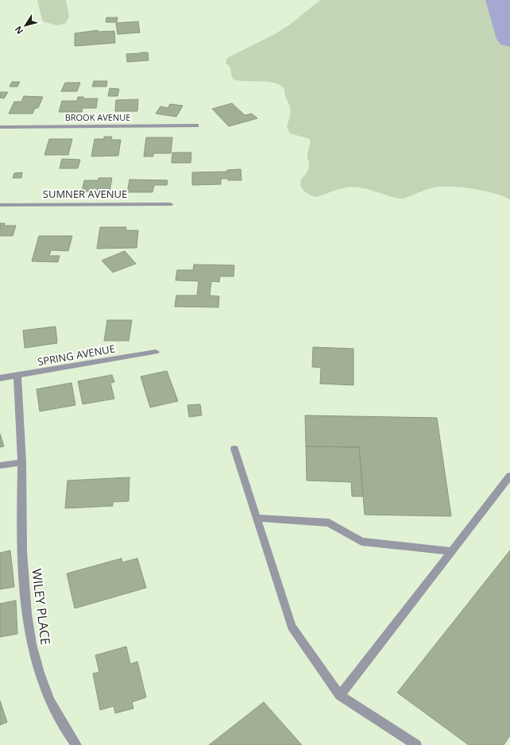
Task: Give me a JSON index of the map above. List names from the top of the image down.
{
  "streets": {
    "street": [
      "BROOK AVENUE",
      "SUMNER AVENUE",
      "SPRING AVENUE",
      "WILEY PLACE"
    ]
  },
  "crossings": [
    ["SPRING AVENUE", "WILEY PLACE"]
  ],
  "north": "bottom left"
}
